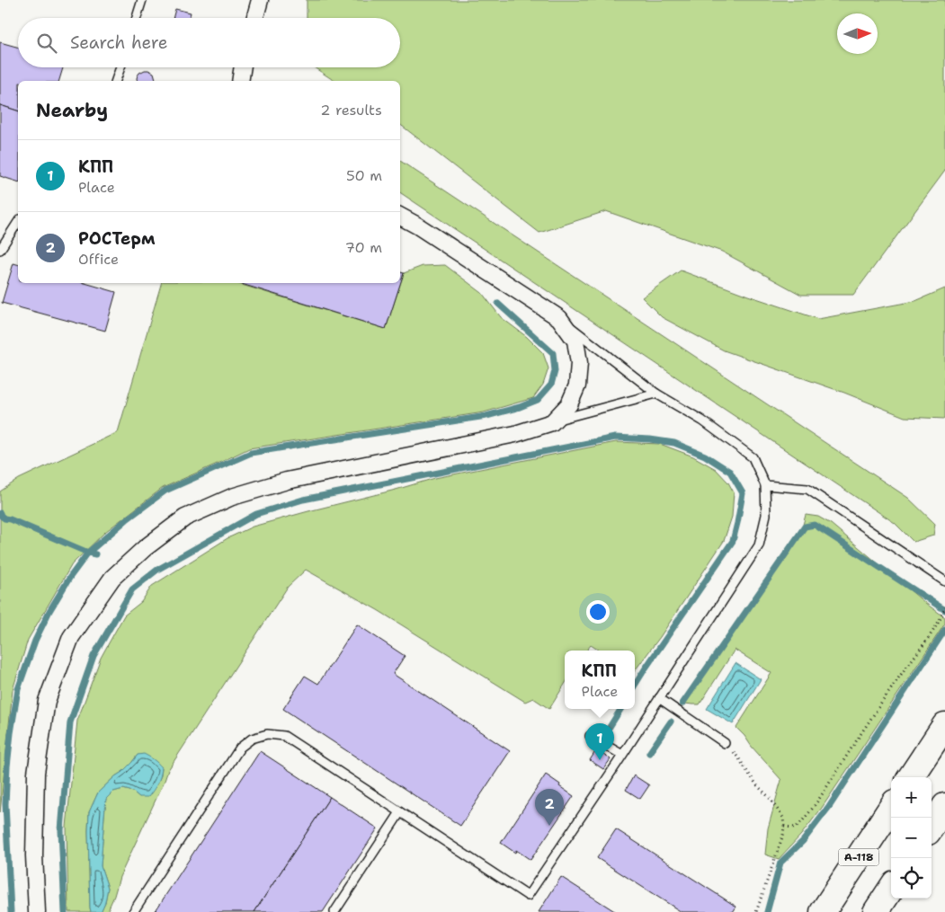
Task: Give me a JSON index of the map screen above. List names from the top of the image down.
{
  "streets": {
    "highway": ["А-118"]
  },
  "north": "right",
  "page": {
    "search": "Search here",
    "heading": ["Nearby", "2 results"],
    "list": [
      {
        "mark": "1",
        "name": "КПП",
        "note": "Place",
        "value": "50 m"
      },
      {
        "mark": "2",
        "name": "РОСТерм",
        "note": "Office",
        "value": "70 m"
      }
    ],
    "popup": ["КПП", "Place"],
    "pins": ["1", "2"],
    "map_buttons": ["+", "−"]
  }
}
